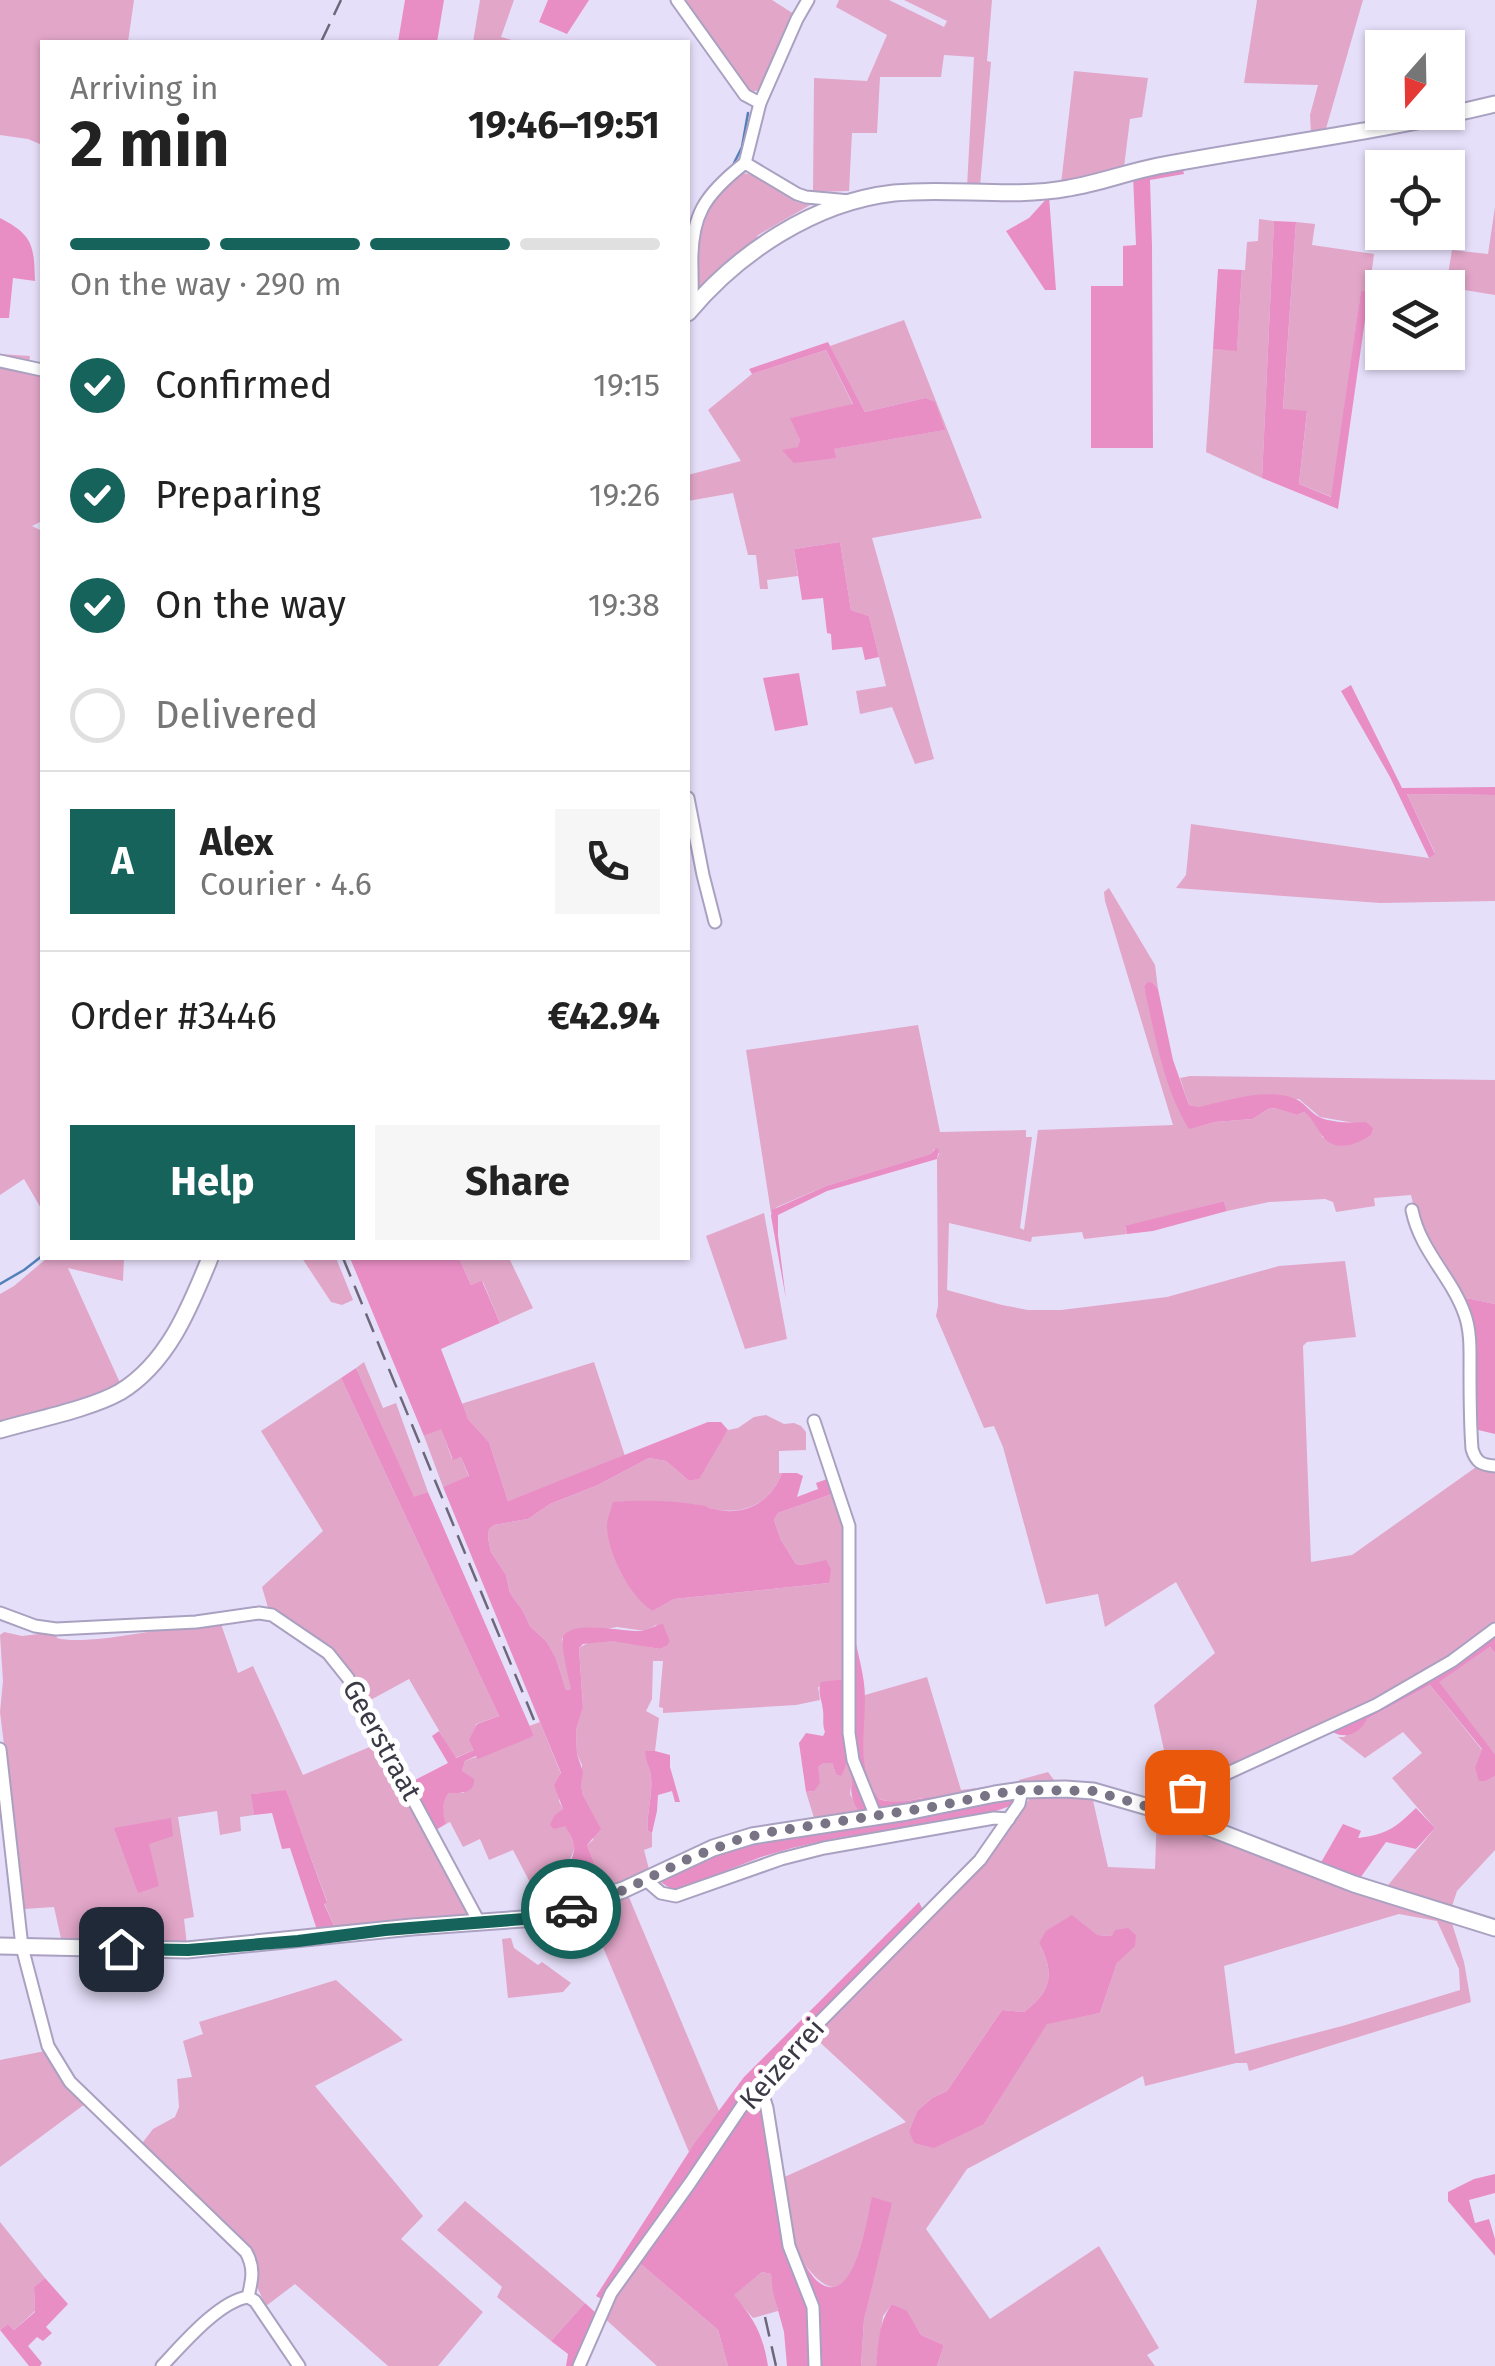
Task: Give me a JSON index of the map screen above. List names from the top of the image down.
{
  "streets": {
    "street": ["Geerstraat", "Keizerrei"]
  },
  "north": "bottom",
  "page": {
    "heading": ["2 min", "Arriving in", "19:46–19:51"],
    "panel": [
      "Alex",
      "Courier · 4.6",
      "Order #3446",
      "€42.94"
    ],
    "bar": "On the way · 290 m",
    "list": [
      ["Confirmed", "19:15"],
      ["Preparing", "19:26"],
      ["On the way", "19:38"],
      "Delivered"
    ],
    "round": "A",
    "buttons": ["Help", "Share"]
  }
}
